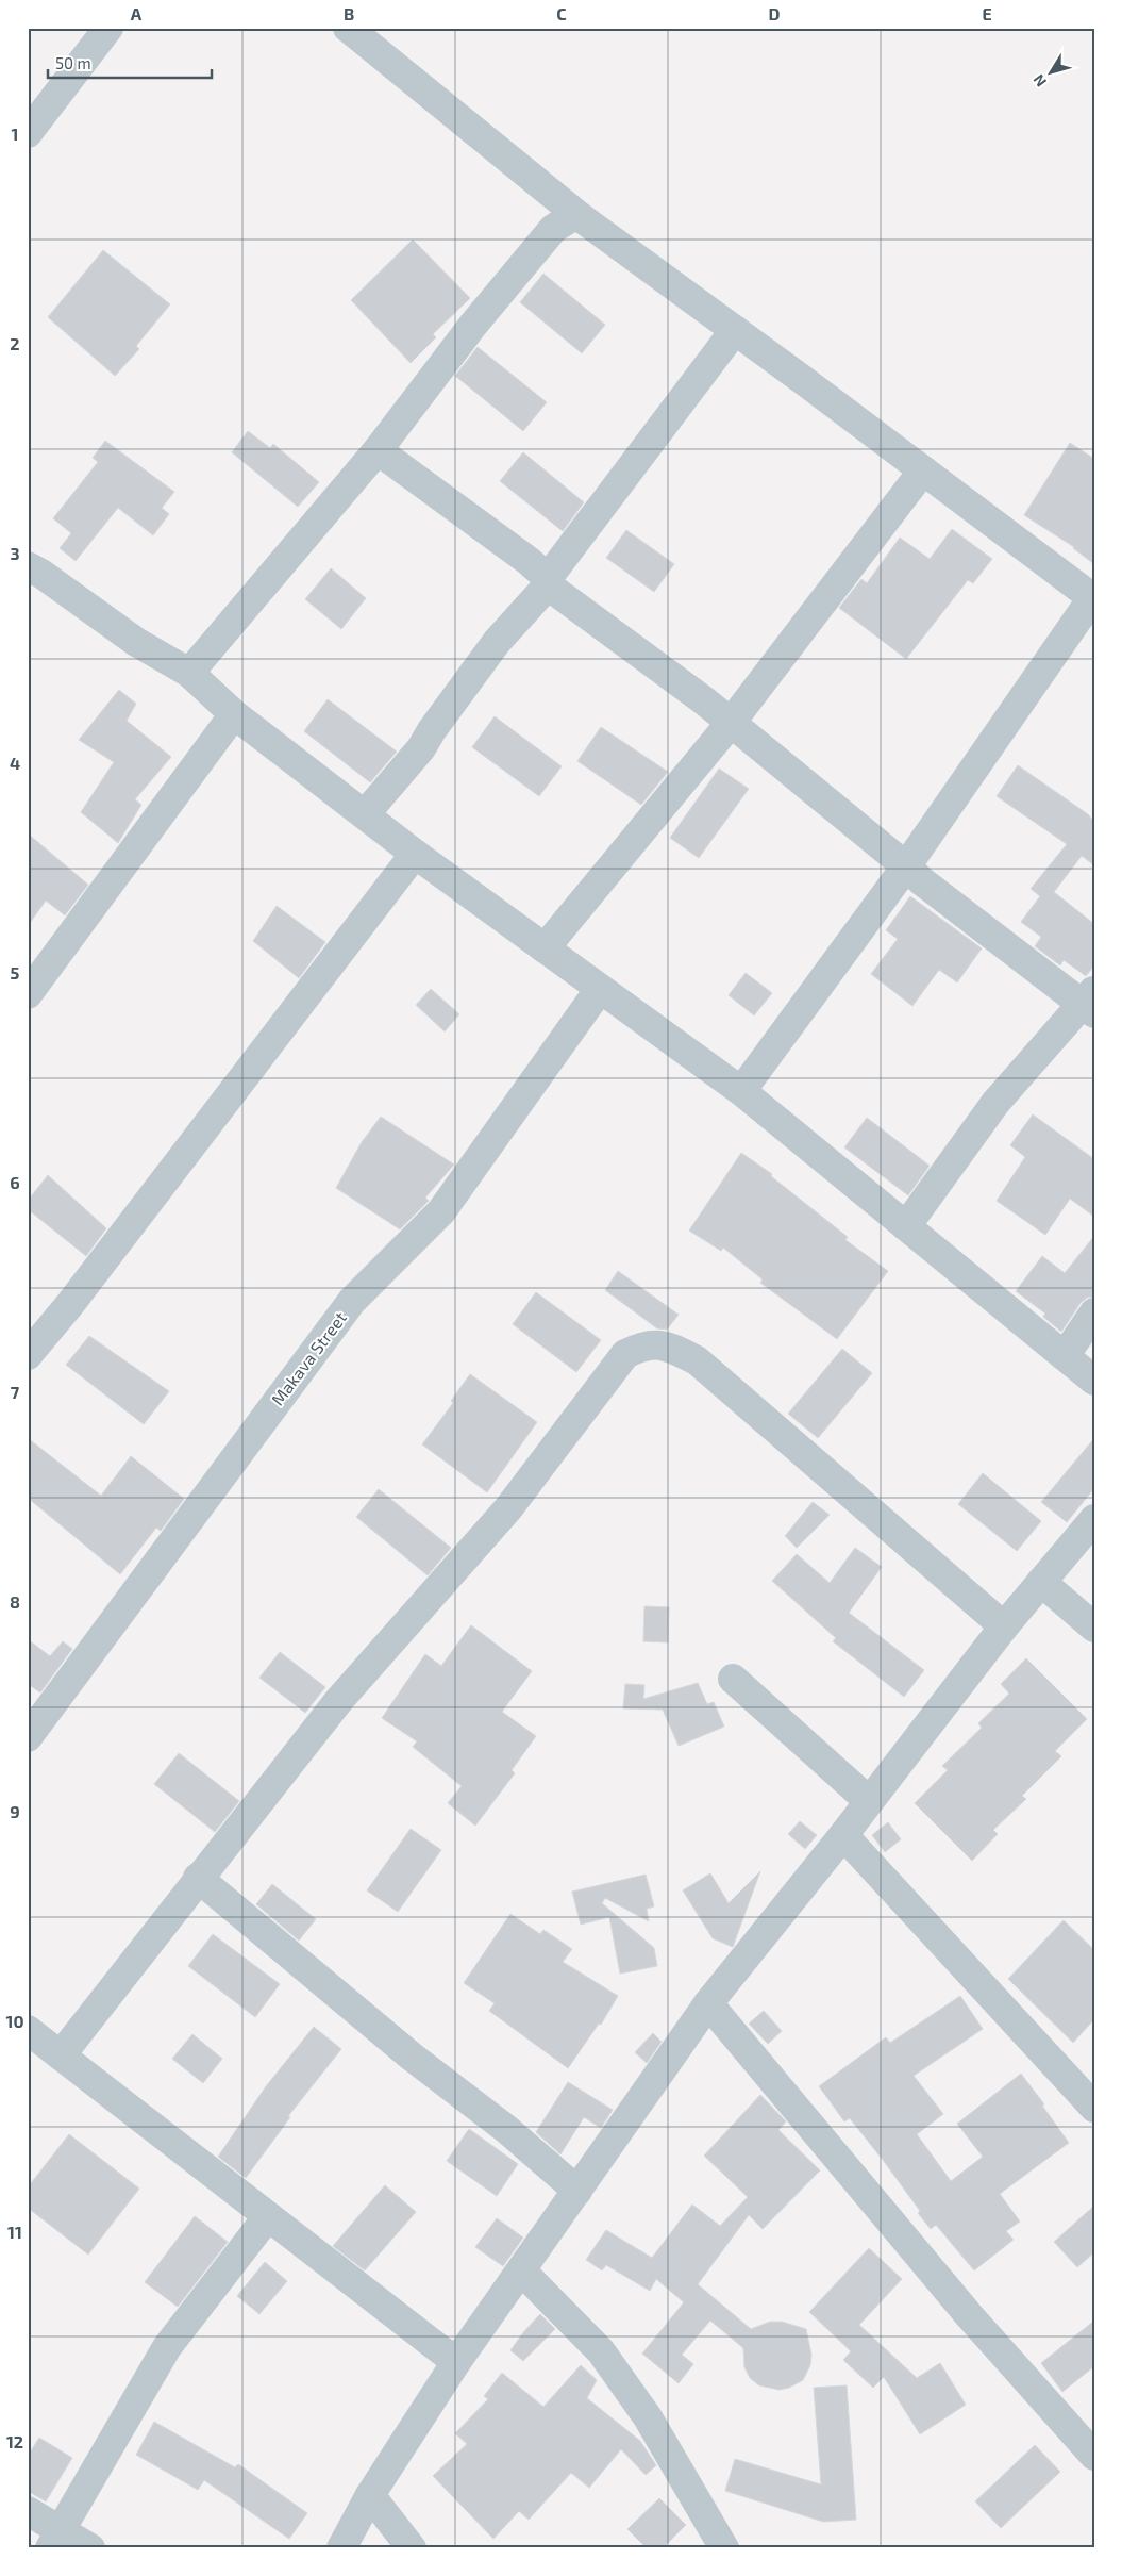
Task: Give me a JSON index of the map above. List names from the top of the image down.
{
  "streets": {
    "street": ["Makava Street"]
  },
  "scale_bar": "50 m",
  "north": "bottom left",
  "grid": {
    "columns": [
      "A",
      "B",
      "C",
      "D",
      "E"
    ],
    "rows": [
      "1",
      "2",
      "3",
      "4",
      "5",
      "6",
      "7",
      "8",
      "9",
      "10",
      "11",
      "12"
    ]
  }
}
